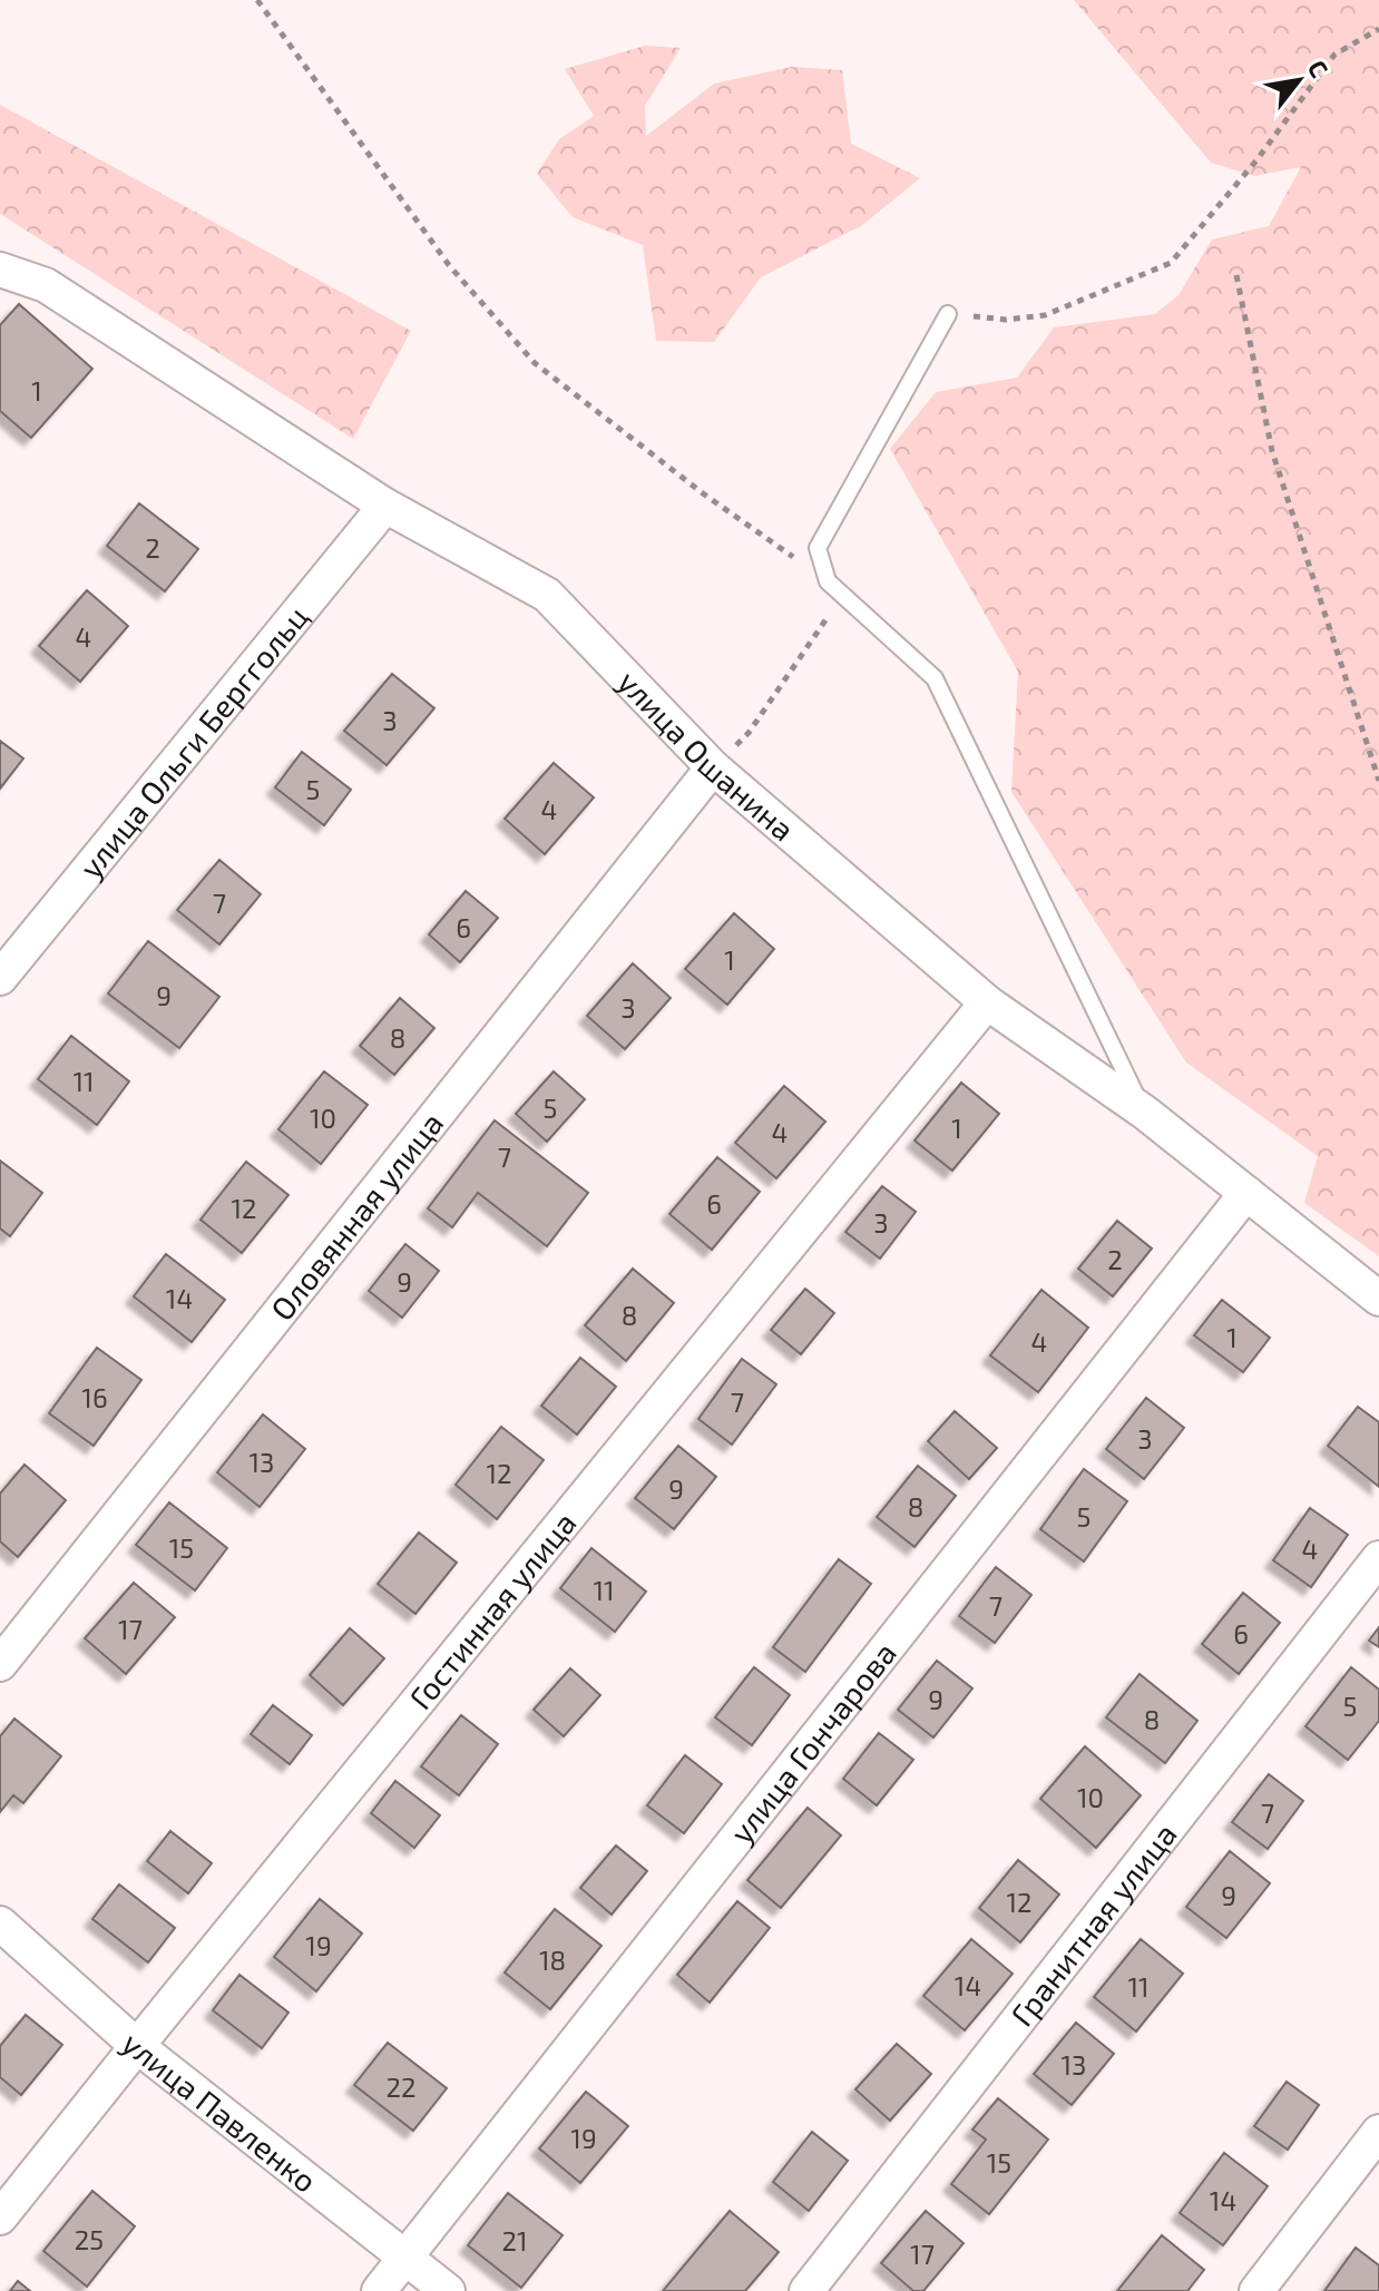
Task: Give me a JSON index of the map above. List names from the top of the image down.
{
  "streets": {
    "street": [
      "улица Ольги Берггольц",
      "улица Ошанина",
      "Оловянная улица",
      "Гостинная улица",
      "улица Гончарова",
      "Гранитная улица",
      "улица Павленко"
    ]
  },
  "crossings": [
    ["улица Ольги Берггольц", "улица Ошанина"],
    ["улица Ошанина", "Оловянная улица"],
    ["улица Ошанина", "Гостинная улица"],
    ["улица Ошанина", "улица Гончарова"],
    ["Гостинная улица", "улица Павленко"],
    ["улица Гончарова", "улица Павленко"]
  ],
  "house_numbers": [
    "1",
    "2",
    "4",
    "3",
    "5",
    "4",
    "7",
    "6",
    "1",
    "9",
    "3",
    "8",
    "11",
    "5",
    "10",
    "1",
    "4",
    "7",
    "6",
    "12",
    "3",
    "2",
    "9",
    "14",
    "8",
    "1",
    "4",
    "16",
    "7",
    "3",
    "13",
    "12",
    "9",
    "8",
    "5",
    "15",
    "4",
    "11",
    "7",
    "17",
    "6",
    "9",
    "5",
    "8",
    "10",
    "7",
    "9",
    "12",
    "19",
    "18",
    "14",
    "11",
    "13",
    "22",
    "19",
    "15",
    "14",
    "25",
    "21",
    "17"
  ],
  "north": "top right"
}
